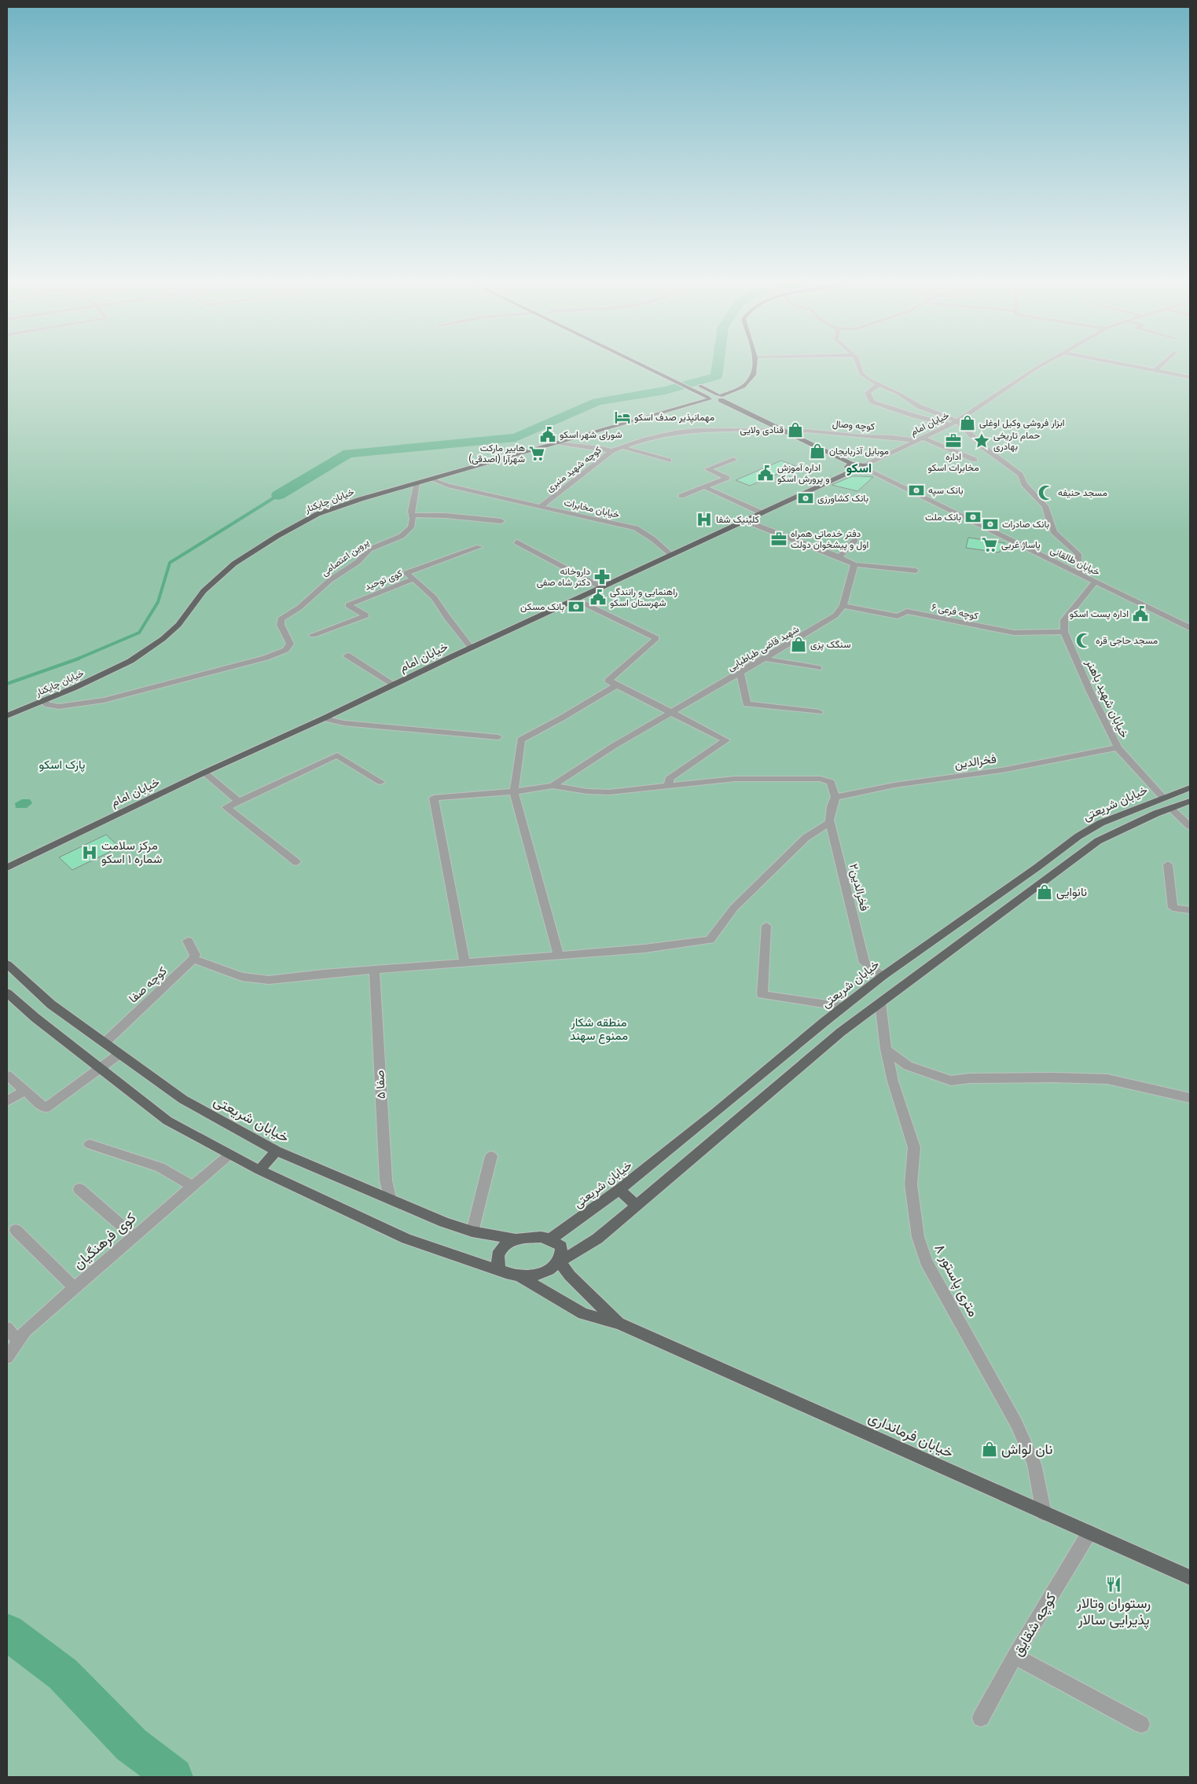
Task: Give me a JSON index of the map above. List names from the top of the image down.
{
  "streets": {
    "main road": [
      "خیابان امام",
      "خیابان چایکنار",
      "خیابان شریعتی",
      "خیابان فرمانداری"
    ],
    "street": [
      "کوچه وصال",
      "کوچه شهید منبری",
      "خیابان مخابرات",
      "پروین اعتصامی",
      "خیابان طالقانی",
      "کوی توحید",
      "کوچه فرعی ۶",
      "شهید قاضی طباطبایی",
      "خیابان شهید باهنر",
      "فخرالدین",
      "فخرالدین۲",
      "کوچه صفا",
      "صفا ۵",
      "کوی فرهنگیان",
      "۸ متری پاستور",
      "کوچه شقایق"
    ]
  },
  "crossings": [
    ["خیابان امام", "کوچه وصال"],
    ["خیابان امام", "خیابان مخابرات"],
    ["خیابان امام", "خیابان طالقانی"],
    ["خیابان امام", "کوی توحید"],
    ["کوچه وصال", "کوچه شهید منبری"],
    ["کوچه شهید منبری", "خیابان مخابرات"],
    ["خیابان چایکنار", "خیابان مخابرات"],
    ["خیابان چایکنار", "پروین اعتصامی"],
    ["کوچه فرعی ۶", "شهید قاضی طباطبایی"],
    ["کوچه فرعی ۶", "خیابان شهید باهنر"],
    ["خیابان شهید باهنر", "فخرالدین"],
    ["خیابان شهید باهنر", "خیابان شریعتی"],
    ["فخرالدین", "فخرالدین۲"],
    ["خیابان شریعتی", "فخرالدین۲"],
    ["خیابان شریعتی", "کوچه صفا"],
    ["خیابان شریعتی", "صفا ۵"],
    ["خیابان شریعتی", "خیابان فرمانداری"],
    ["۸ متری پاستور", "خیابان فرمانداری"],
    ["خیابان فرمانداری", "کوچه شقایق"]
  ],
  "districts": ["اسکو"],
  "parks": ["پارک اسکو", "منطقه شکار ممنوع سهند"],
  "places": {
    "hotel": ["مهمانپذیر صدف اسکو"],
    "shop": [
      "ابزار فروشی وکیل اوغلی",
      "قنادی ولایی",
      "موبایل آذربایجان",
      "سنگک پزی",
      "نانوایی",
      "نان لواش"
    ],
    "public building": [
      "شورای شهر اسکو",
      "اداره آموزش و پرورش اسکو",
      "راهنمایی و رانندگی شهرستان اسکو",
      "اداره پست اسکو"
    ],
    "office": ["اداره مخابرات اسکو", "دفتر خدماتی همراه اول و پیشخوان دولت"],
    "place": ["حمام تاریخی بهادری"],
    "supermarket": ["هایپر مارکت شهرآرا (اصدقی)", "پاساژ غربی"],
    "bank": [
      "بانک سپه",
      "بانک کشاورزی",
      "بانک ملت",
      "بانک صادرات",
      "بانک مسکن"
    ],
    "mosque": ["مسجد حنیفه", "مسجد حاجی قره"],
    "hospital": ["کلینیک شفا", "مرکز سلامت شماره ۱ اسکو"],
    "pharmacy": ["داروخانه دکتر شاه صفی"],
    "restaurant": ["رستوران وتالار پذیرایی سالار"]
  }
}
